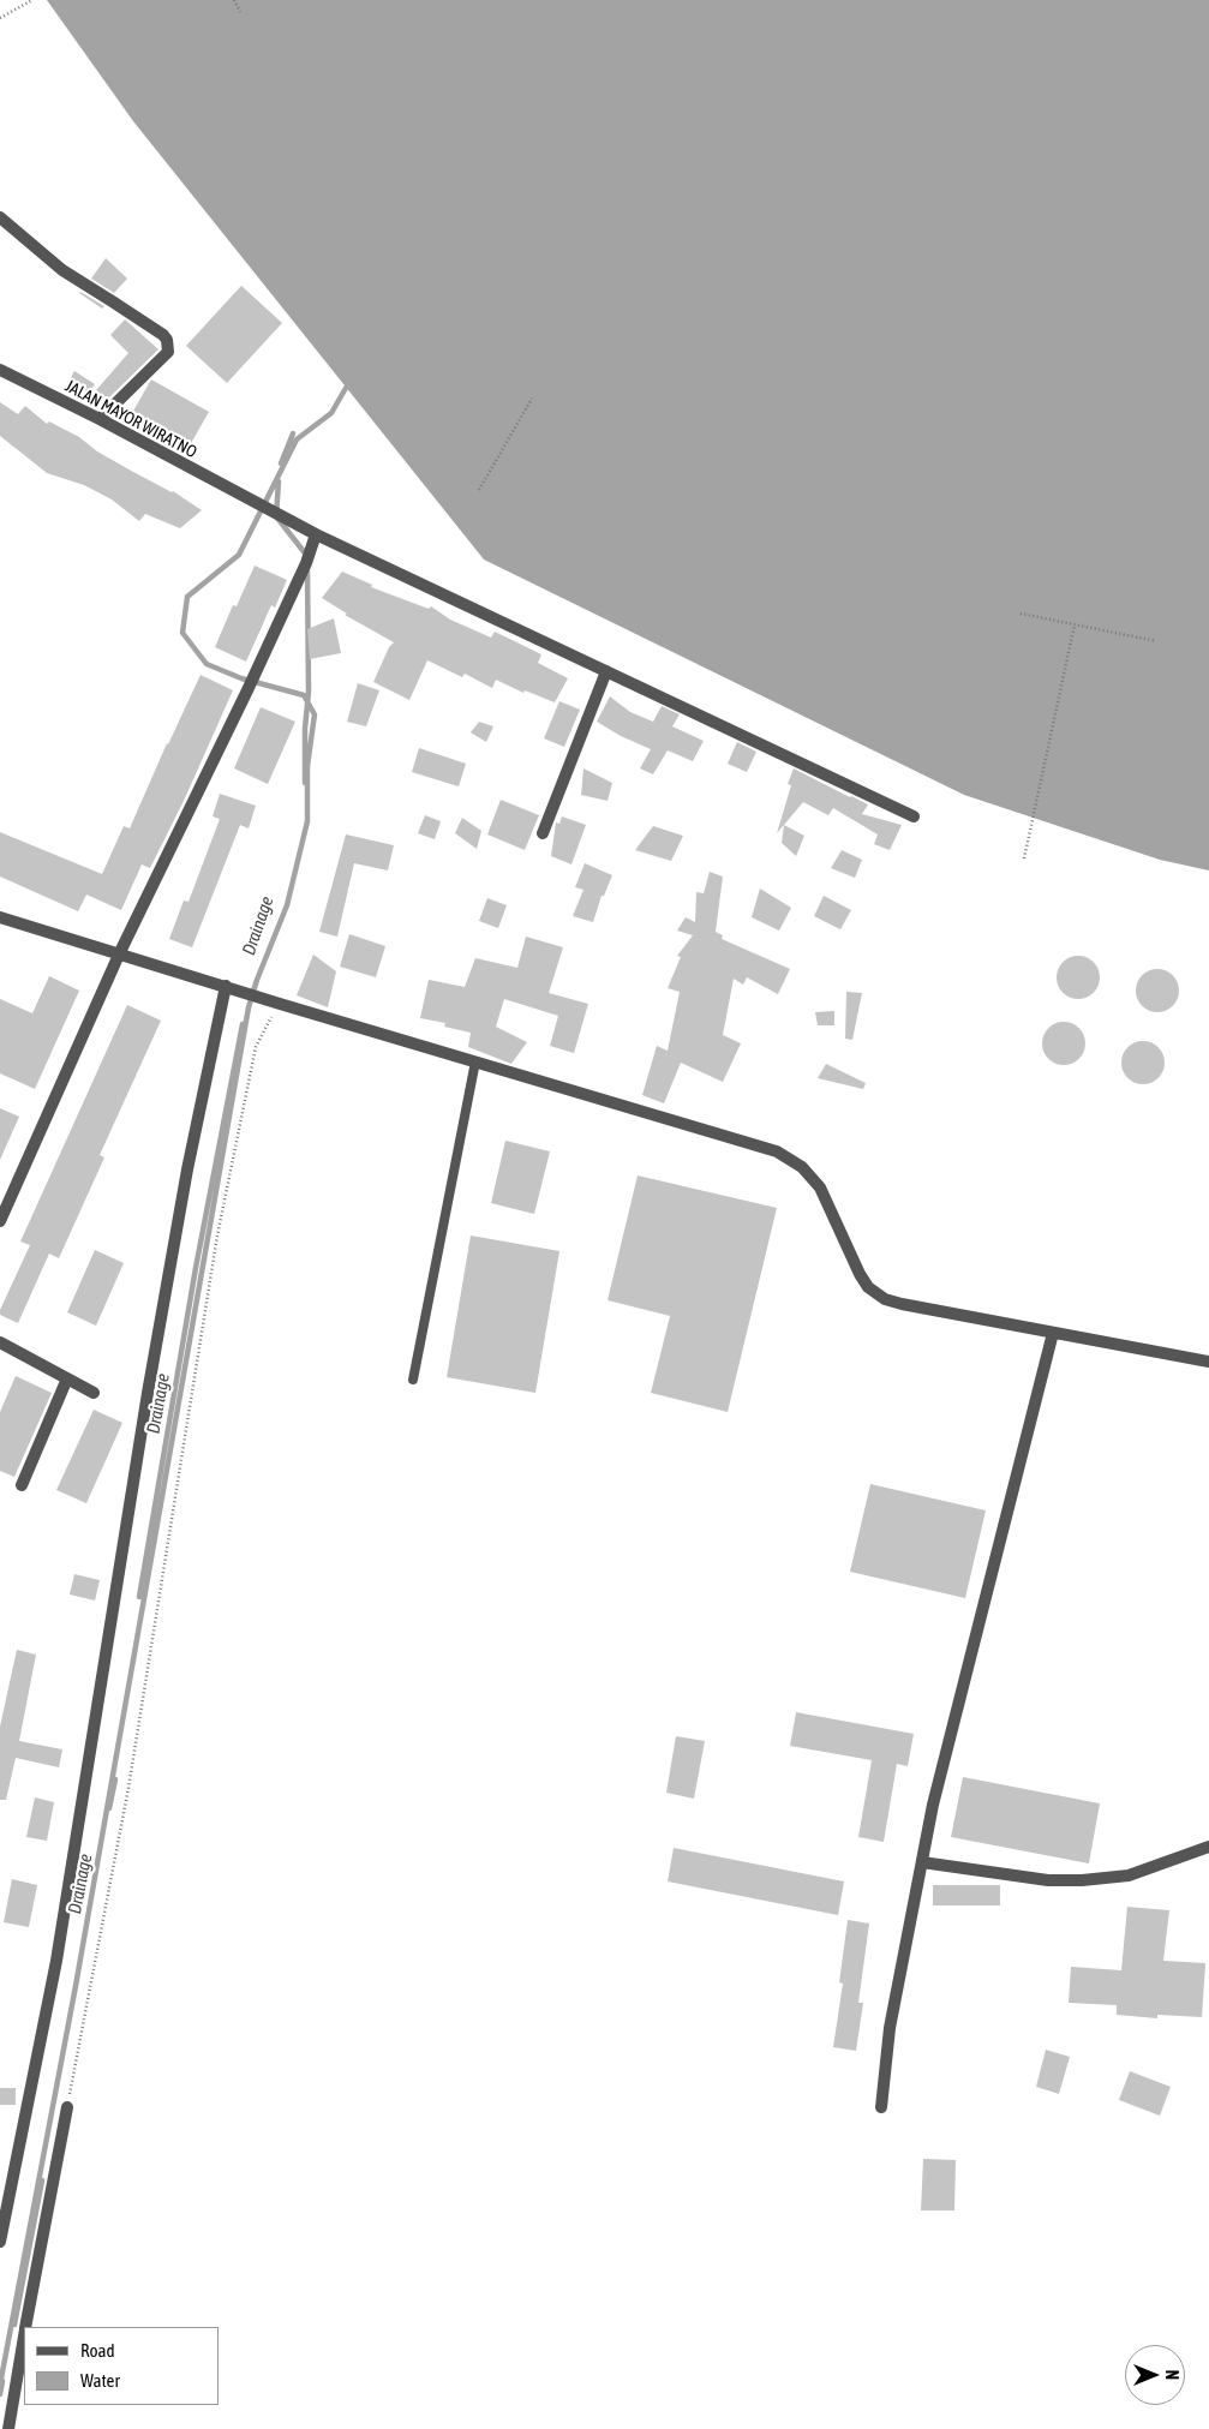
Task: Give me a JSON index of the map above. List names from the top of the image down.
{
  "streets": {
    "street": ["JALAN MAYOR WIRATNO"]
  },
  "water": ["Drainage"],
  "legend": ["Road", "Water"],
  "north": "right"
}
